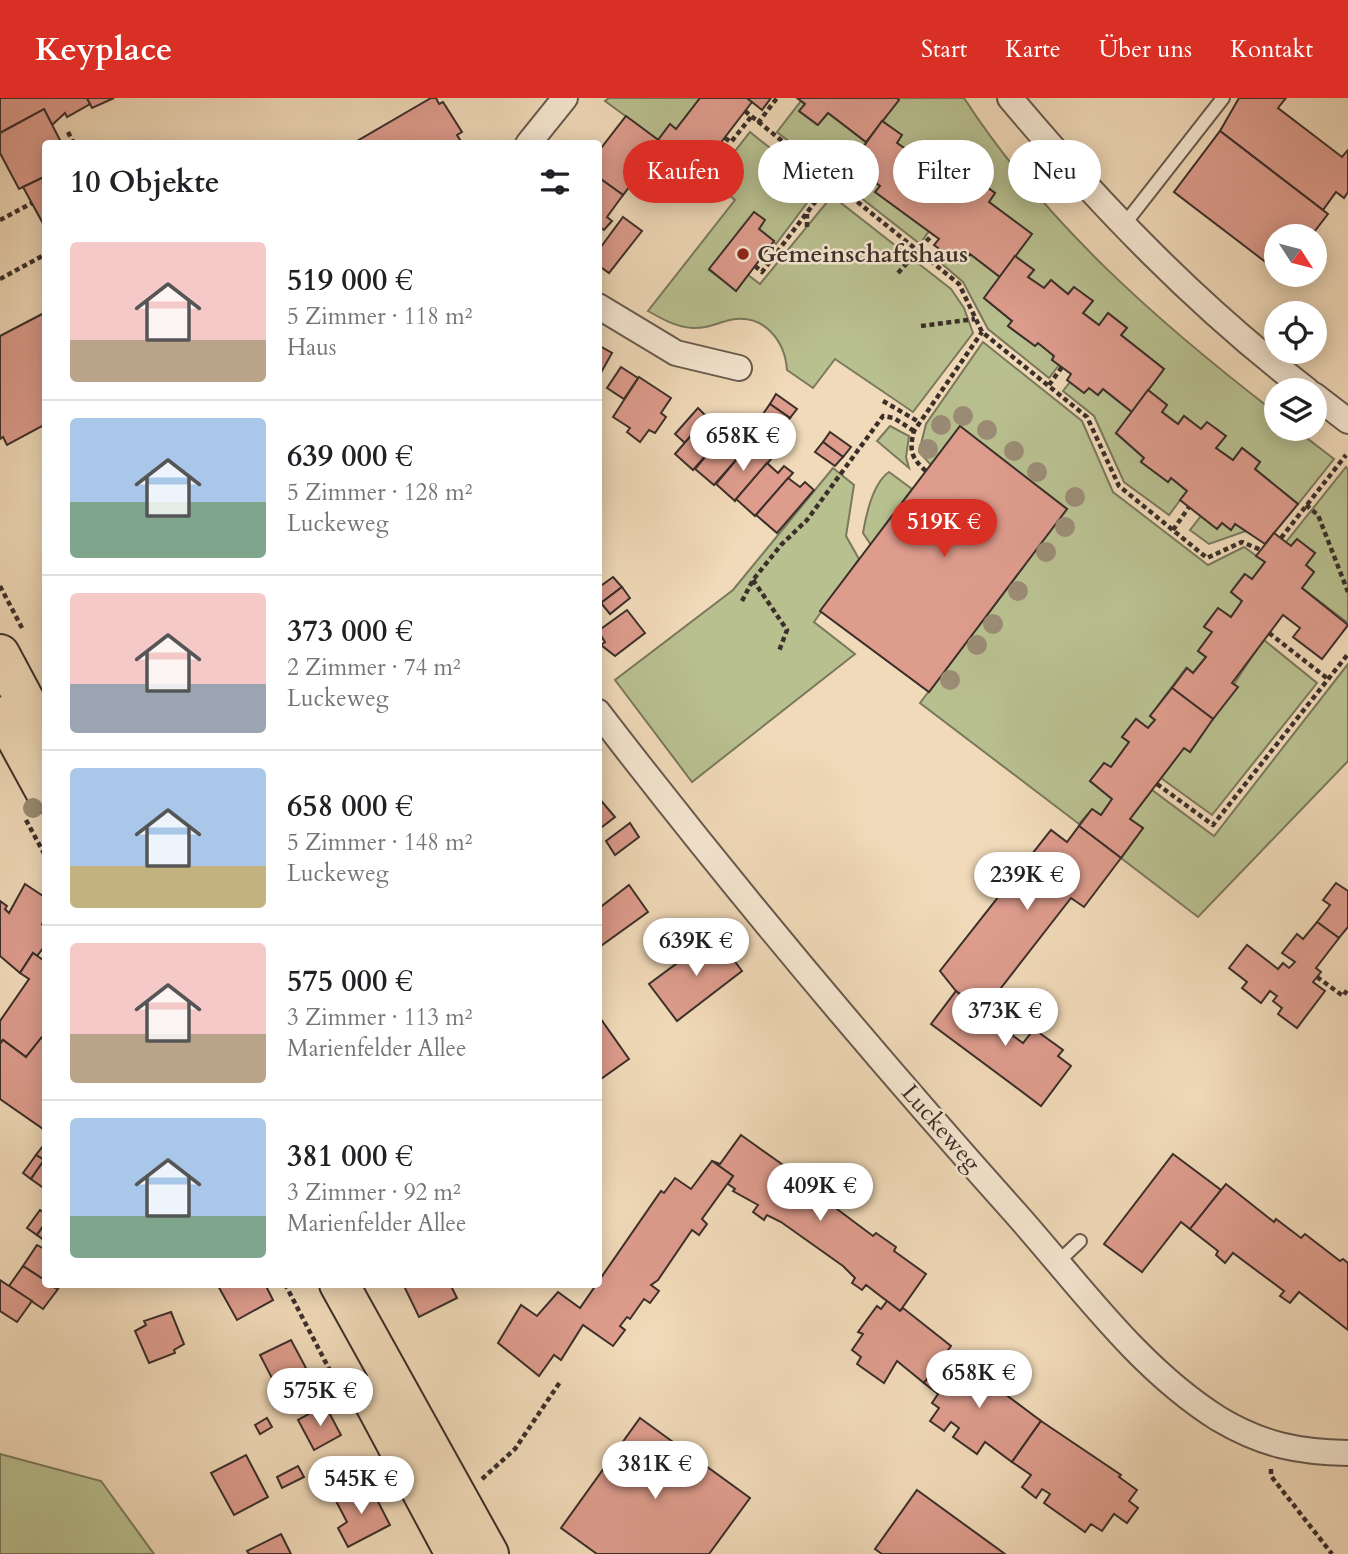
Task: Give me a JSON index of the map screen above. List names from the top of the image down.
{
  "streets": {
    "street": ["Luckeweg"]
  },
  "places": ["Gemeinschaftshaus"],
  "north": "bottom right",
  "page": {
    "header": "Keyplace",
    "nav": [
      "Start",
      "Karte",
      "Über uns",
      "Kontakt"
    ],
    "chip": [
      "Kaufen",
      "Mieten",
      "Filter",
      "Neu"
    ],
    "heading": "10 Objekte",
    "list": [
      {
        "name": "519 000 €",
        "note": "5 Zimmer · 118 m² · Haus"
      },
      {
        "name": "639 000 €",
        "note": "5 Zimmer · 128 m² · Luckeweg"
      },
      {
        "name": "373 000 €",
        "note": "2 Zimmer · 74 m² · Luckeweg"
      },
      {
        "name": "658 000 €",
        "note": "5 Zimmer · 148 m² · Luckeweg"
      },
      {
        "name": "575 000 €",
        "note": "3 Zimmer · 113 m² · Marienfelder Allee"
      },
      {
        "name": "381 000 €",
        "note": "3 Zimmer · 92 m² · Marienfelder Allee"
      }
    ],
    "price": [
      "658K €",
      "519K €",
      "239K €",
      "639K €",
      "373K €",
      "409K €",
      "658K €",
      "575K €",
      "381K €",
      "545K €"
    ]
  }
}
